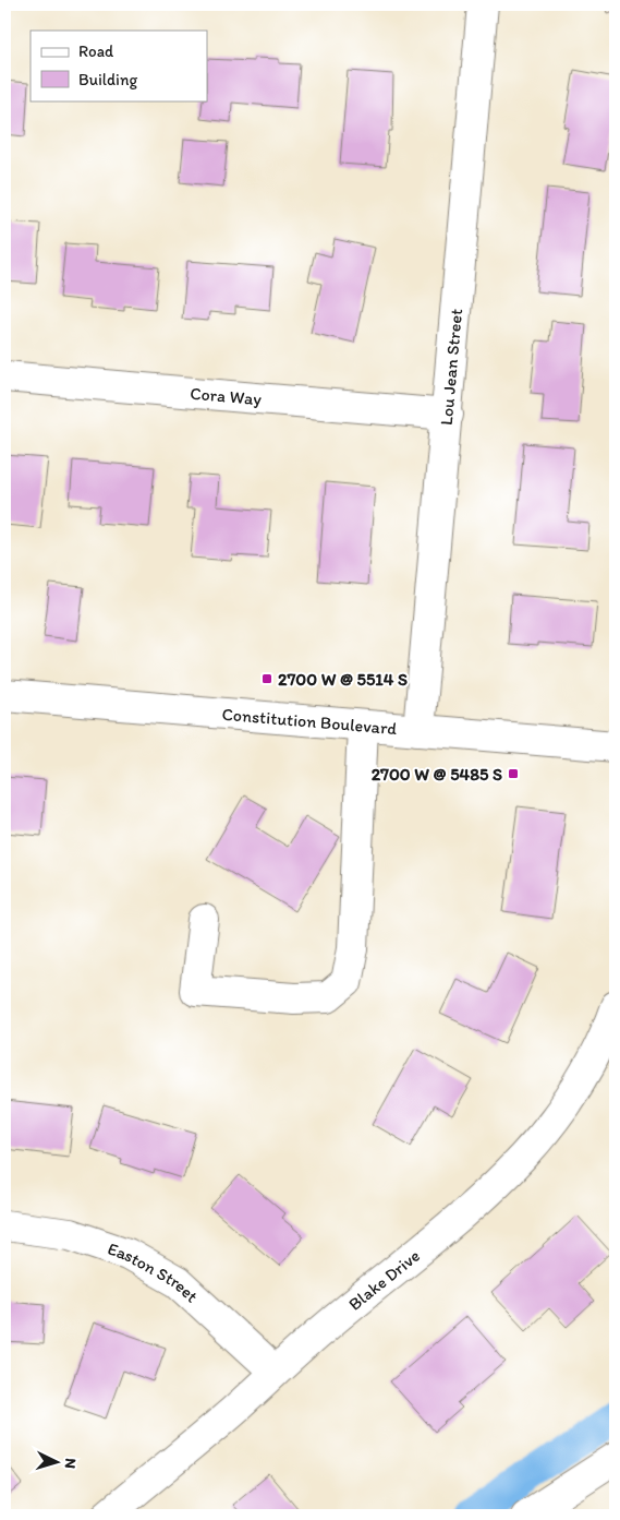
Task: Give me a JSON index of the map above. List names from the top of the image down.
{
  "streets": {
    "street": [
      "Lou Jean Street",
      "Cora Way",
      "Constitution Boulevard",
      "Easton Street",
      "Blake Drive"
    ]
  },
  "crossings": [
    ["Lou Jean Street", "Cora Way"],
    ["Lou Jean Street", "Constitution Boulevard"],
    ["Easton Street", "Blake Drive"]
  ],
  "places": {
    "transit": ["2700 W @ 5514 S", "2700 W @ 5485 S"]
  },
  "legend": ["Road", "Building"],
  "north": "right"
}
